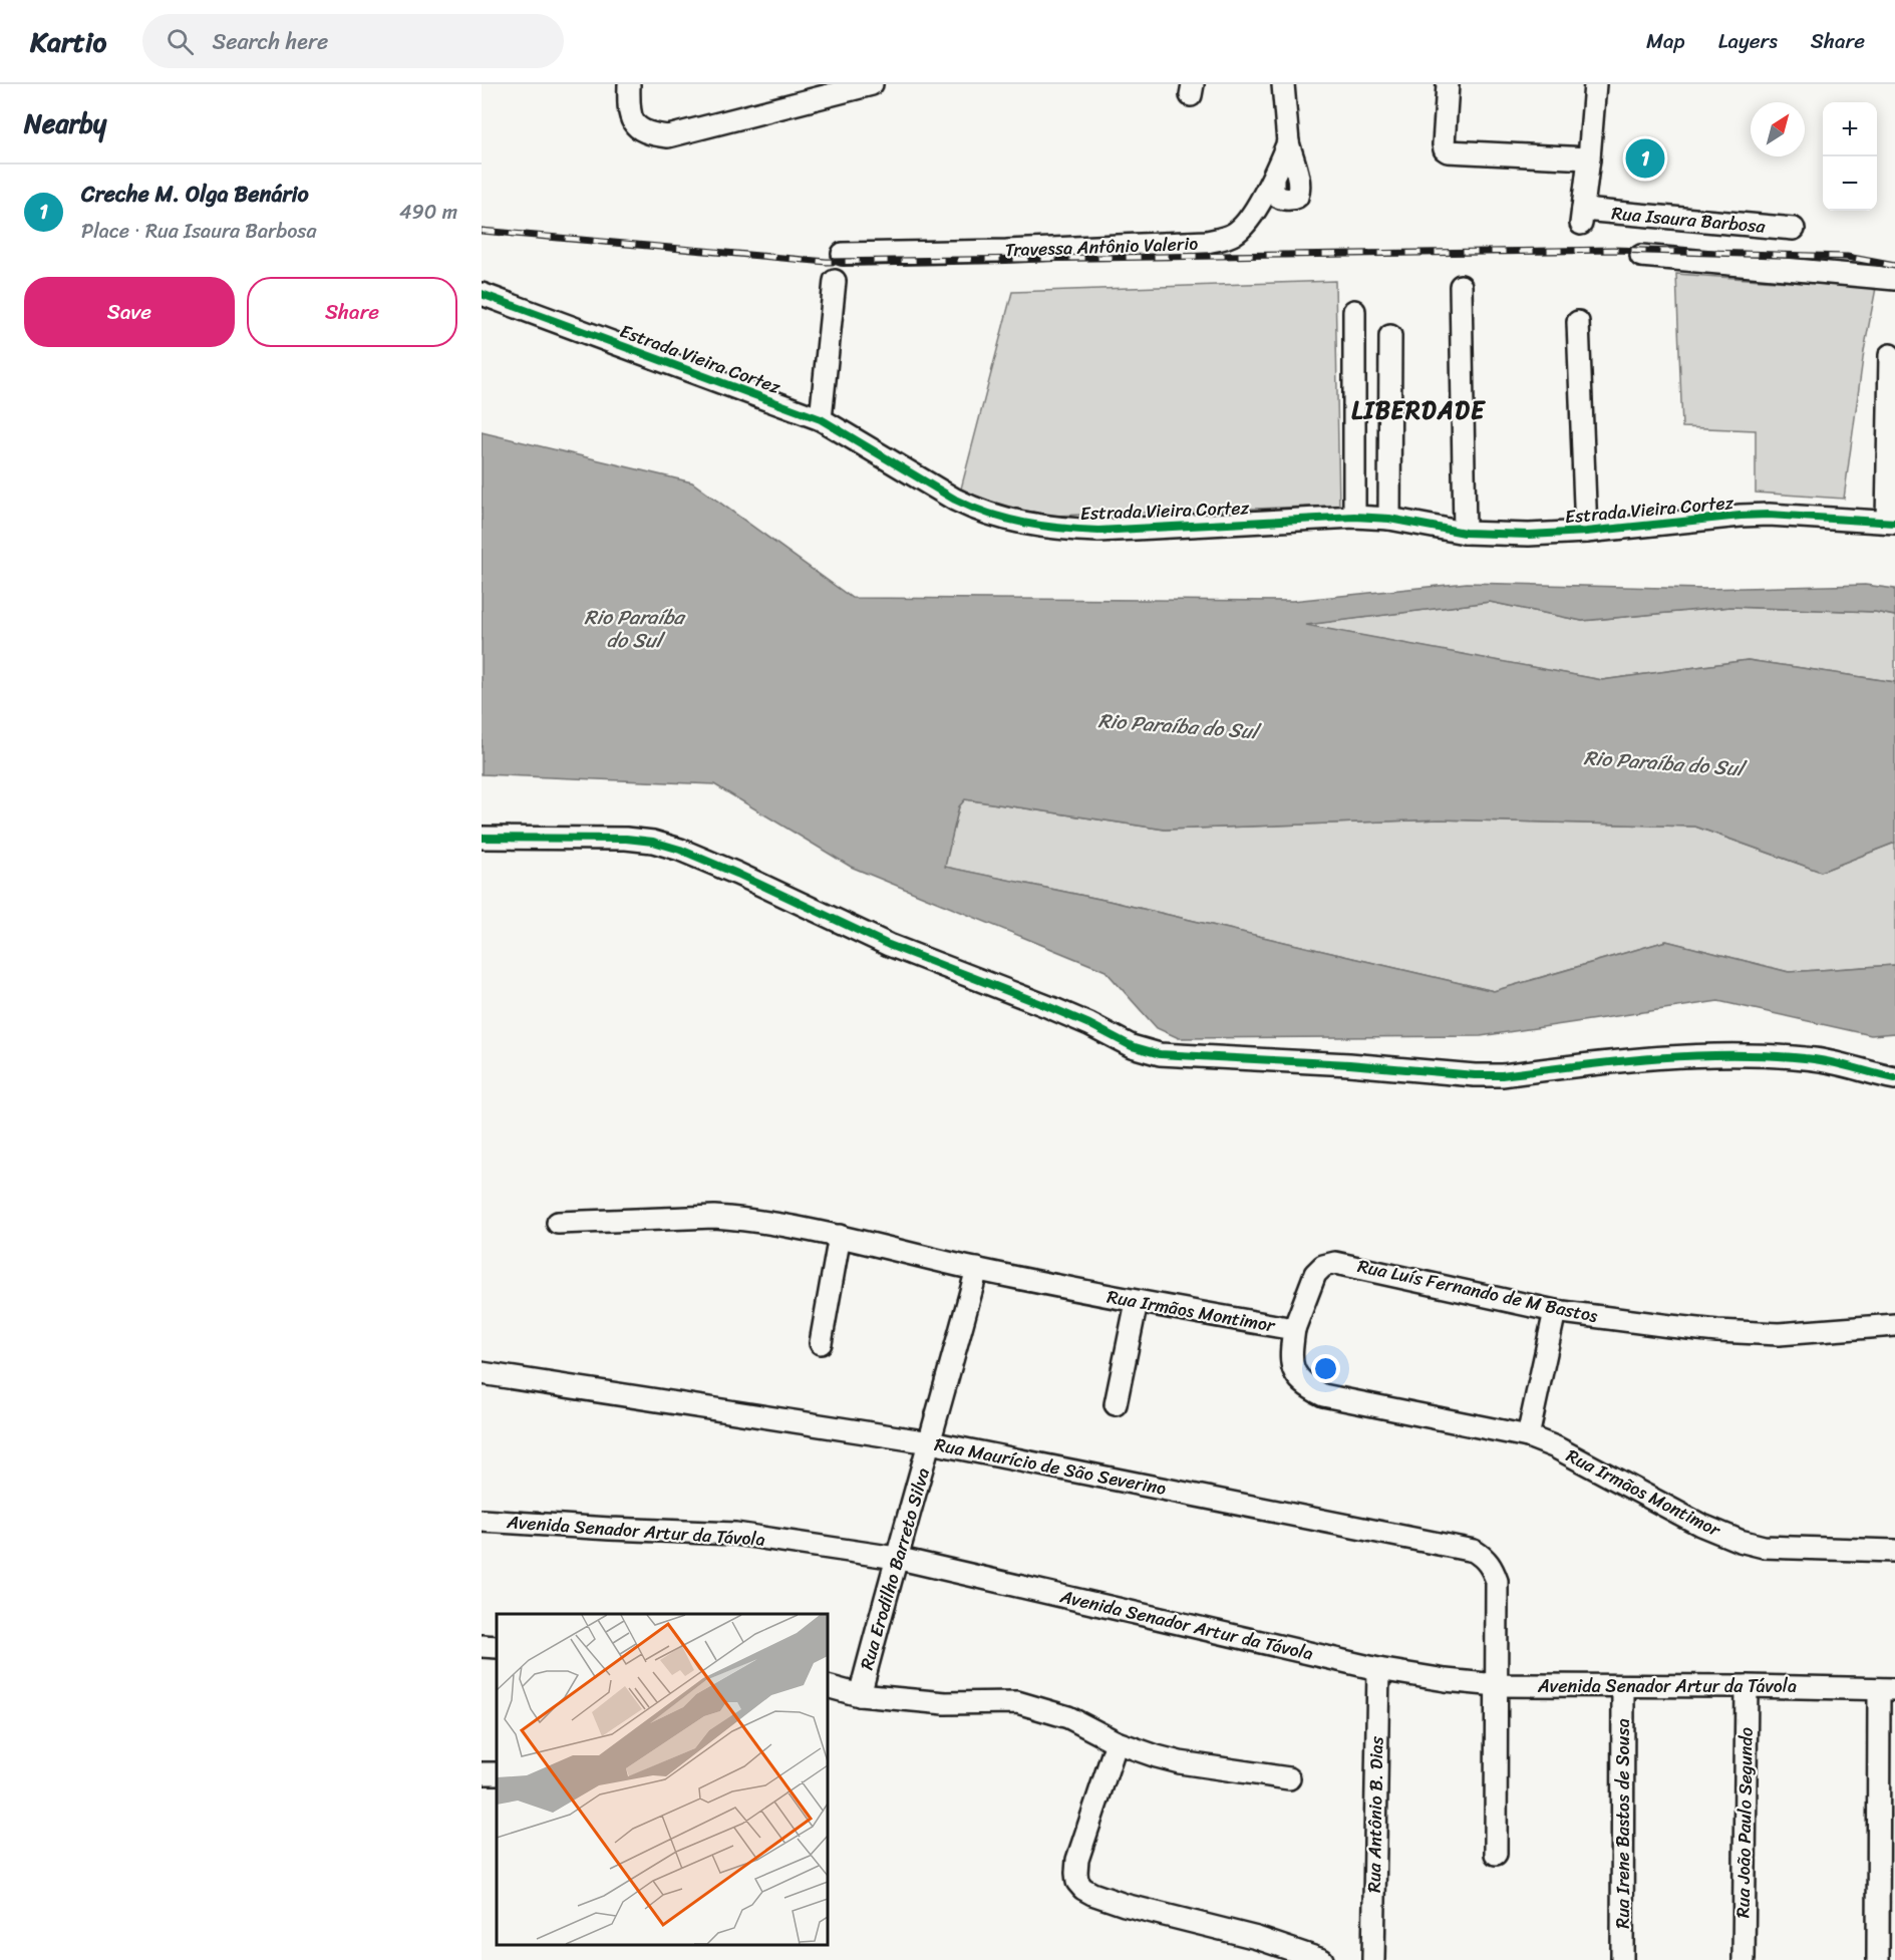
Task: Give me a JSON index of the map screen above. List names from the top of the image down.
{
  "streets": {
    "street": [
      "Rua Isaura Barbosa",
      "Travessa Antônio Valerio",
      "Estrada Vieira Cortez",
      "Rua Luís Fernando de M Bastos",
      "Rua Irmãos Montimor",
      "Rua Maurício de São Severino",
      "Avenida Senador Artur da Távola",
      "Rua Erodilho Barreto Silva",
      "Rua Antônio B. Dias",
      "Rua João Paulo Segundo",
      "Rua Irene Bastos de Sousa"
    ]
  },
  "crossings": [
    ["Rua Luís Fernando de M Bastos", "Rua Irmãos Montimor"],
    ["Rua Irmãos Montimor", "Rua Erodilho Barreto Silva"],
    ["Rua Maurício de São Severino", "Avenida Senador Artur da Távola"],
    ["Rua Maurício de São Severino", "Rua Erodilho Barreto Silva"],
    ["Avenida Senador Artur da Távola", "Rua Erodilho Barreto Silva"],
    ["Avenida Senador Artur da Távola", "Rua Antônio B. Dias"],
    ["Avenida Senador Artur da Távola", "Rua João Paulo Segundo"],
    ["Avenida Senador Artur da Távola", "Rua Irene Bastos de Sousa"]
  ],
  "districts": ["LIBERDADE"],
  "water": ["Rio Paraíba do Sul"],
  "north": "top right",
  "page": {
    "header": "Kartio",
    "search": "Search here",
    "nav": ["Map", "Layers", "Share"],
    "heading": "Nearby",
    "map_buttons": ["+", "−"],
    "pins": "1",
    "list": [
      {
        "mark": "1",
        "name": "Creche M. Olga Benário",
        "note": "Place · Rua Isaura Barbosa",
        "value": "490 m"
      }
    ],
    "buttons": ["Save", "Share"]
  }
}
